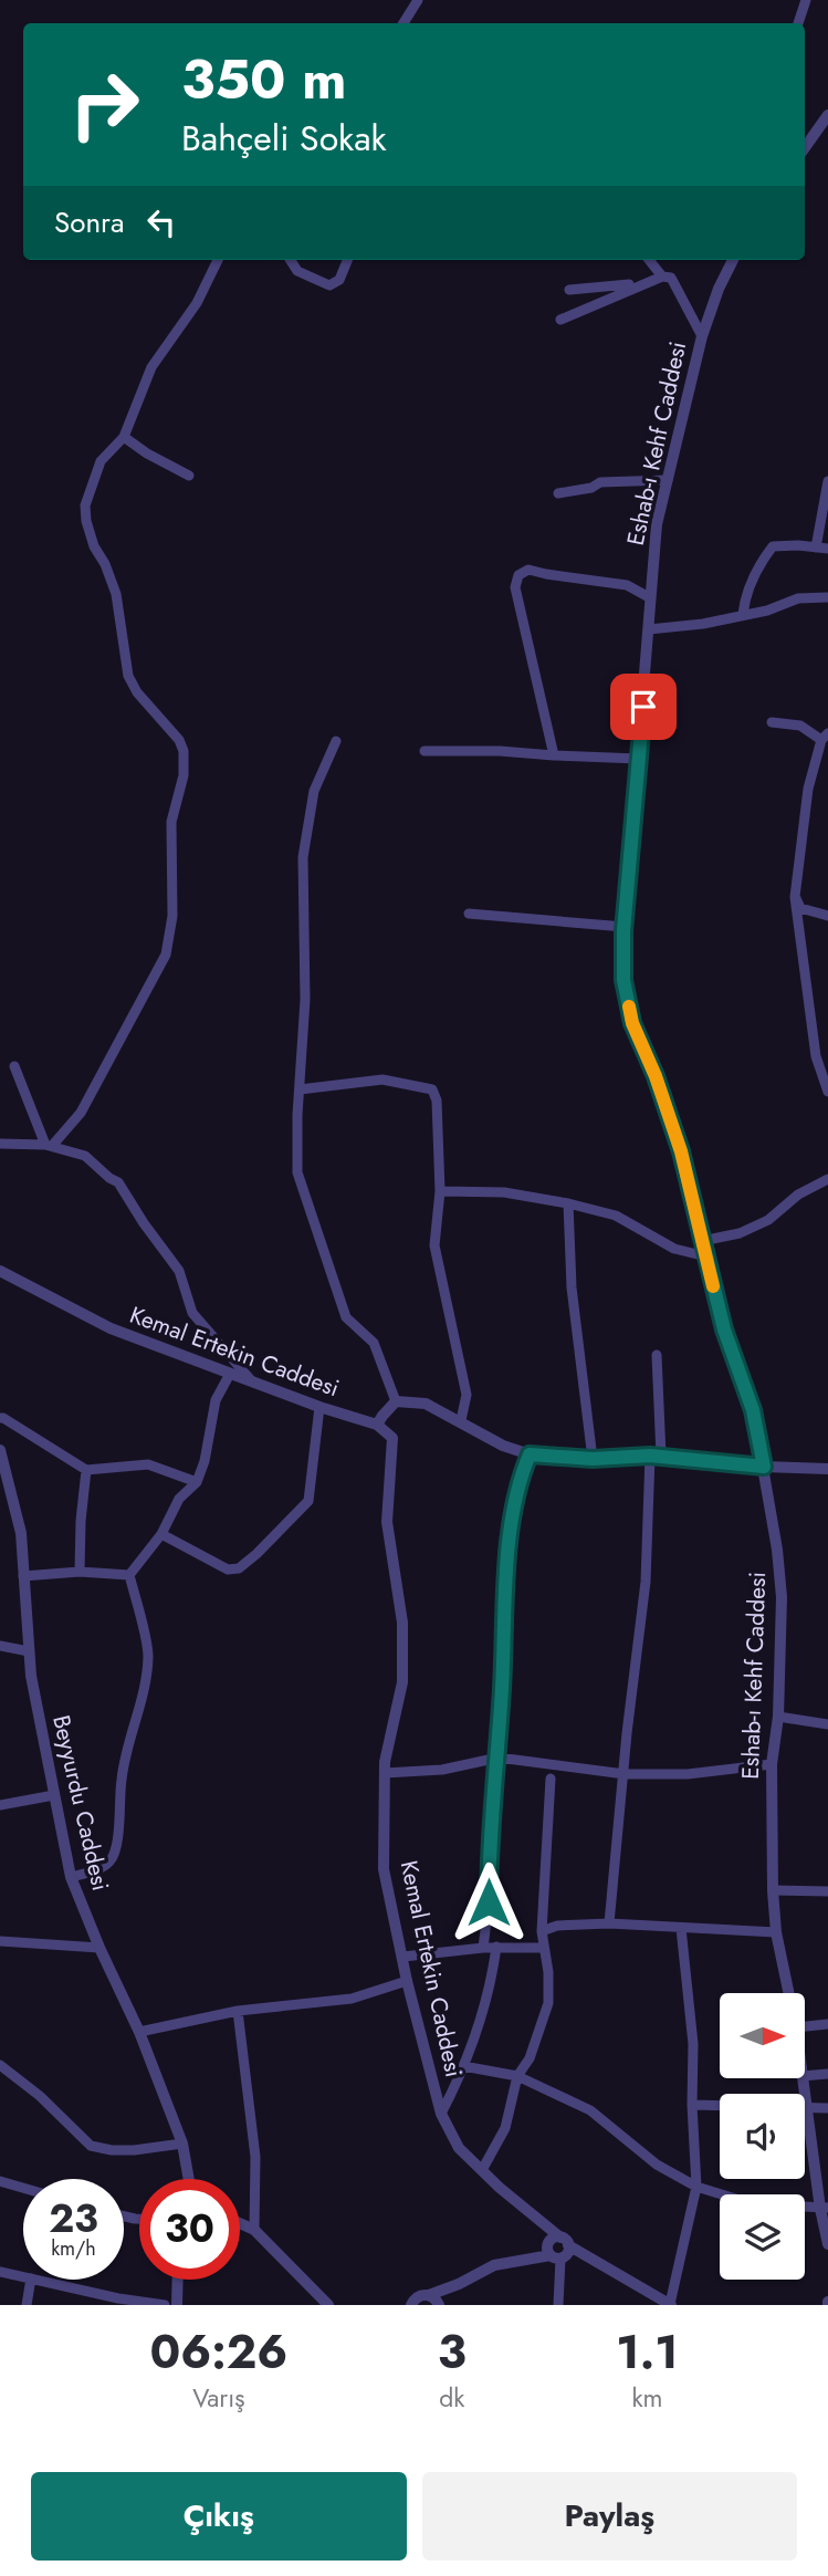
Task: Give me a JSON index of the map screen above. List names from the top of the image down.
{
  "streets": {
    "street": ["Eshab-ı Kehf Caddesi", "Kemal Ertekin Caddesi", "Beyyurdu Caddesi"]
  },
  "north": "right",
  "page": {
    "turn": ["350 m", "Bahçeli Sokak"],
    "then": "Sonra",
    "speed": "23 km/h",
    "limit": "30",
    "eta": [
      "06:26",
      "Varış",
      "3",
      "dk",
      "1.1",
      "km"
    ],
    "buttons": ["Çıkış", "Paylaş"]
  }
}
